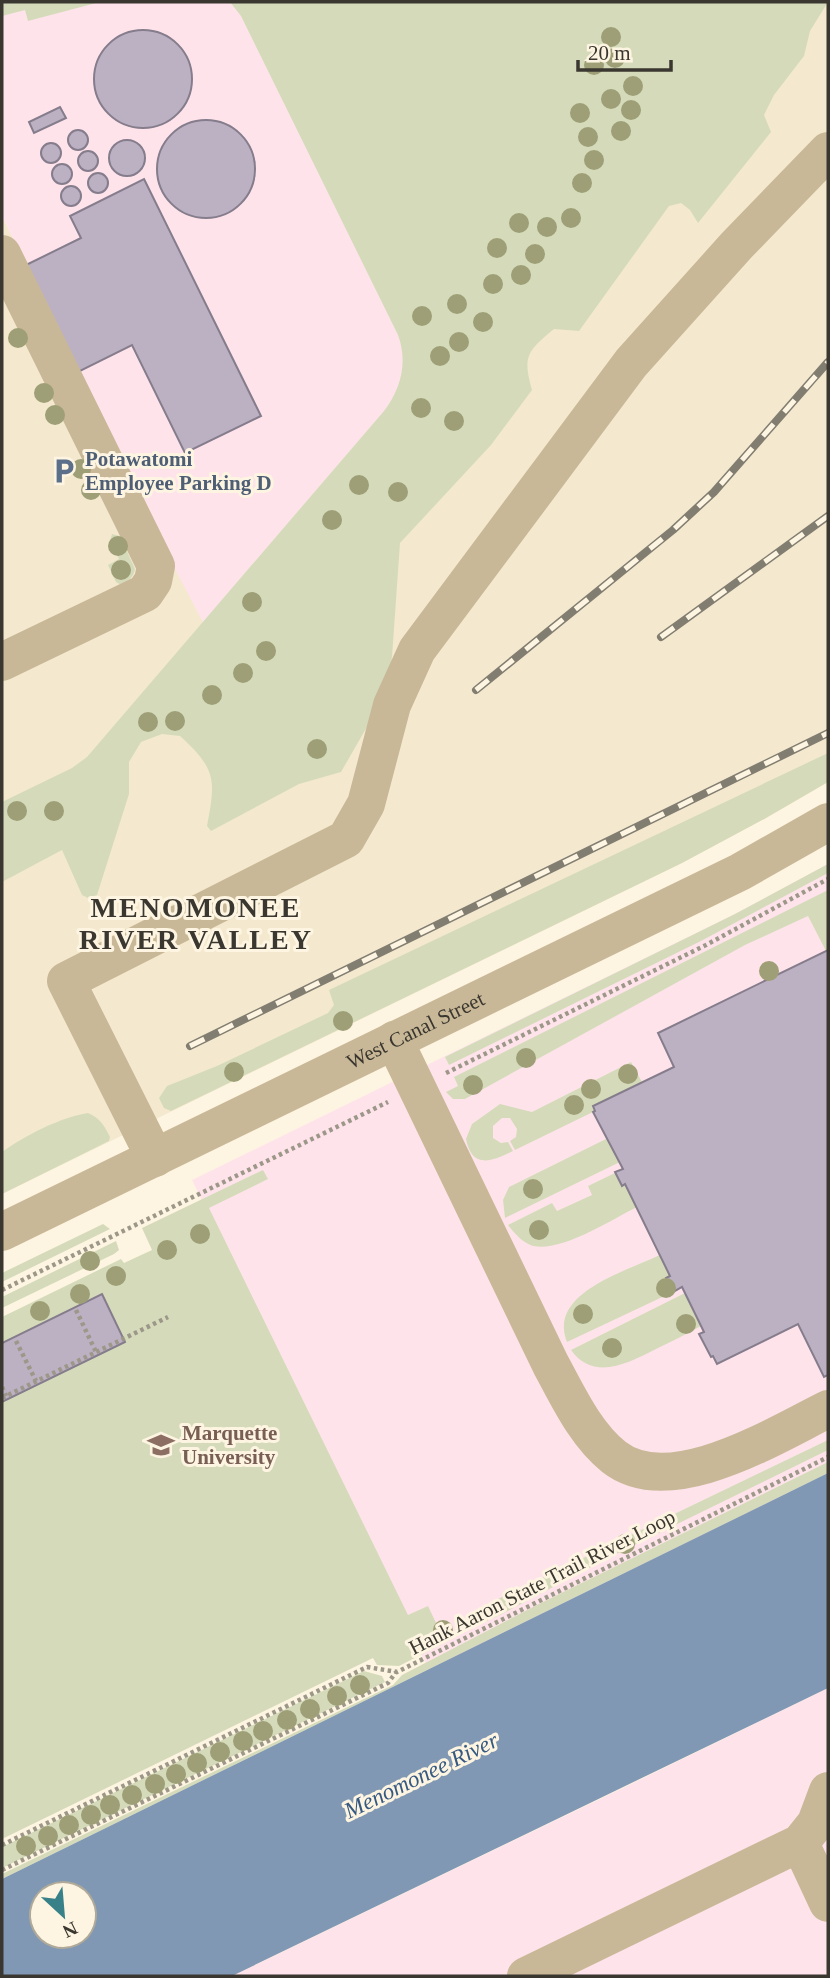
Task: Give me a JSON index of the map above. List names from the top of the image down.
{
  "streets": {
    "street": ["West Canal Street"],
    "path": ["Hank Aaron State Trail River Loop"]
  },
  "districts": ["MENOMONEE RIVER VALLEY"],
  "water": ["Menomonee River"],
  "places": {
    "parking": ["Potawatomi Employee Parking D"],
    "school or university": ["Marquette University"]
  },
  "scale_bar": "20 m",
  "north": "bottom right"
}
